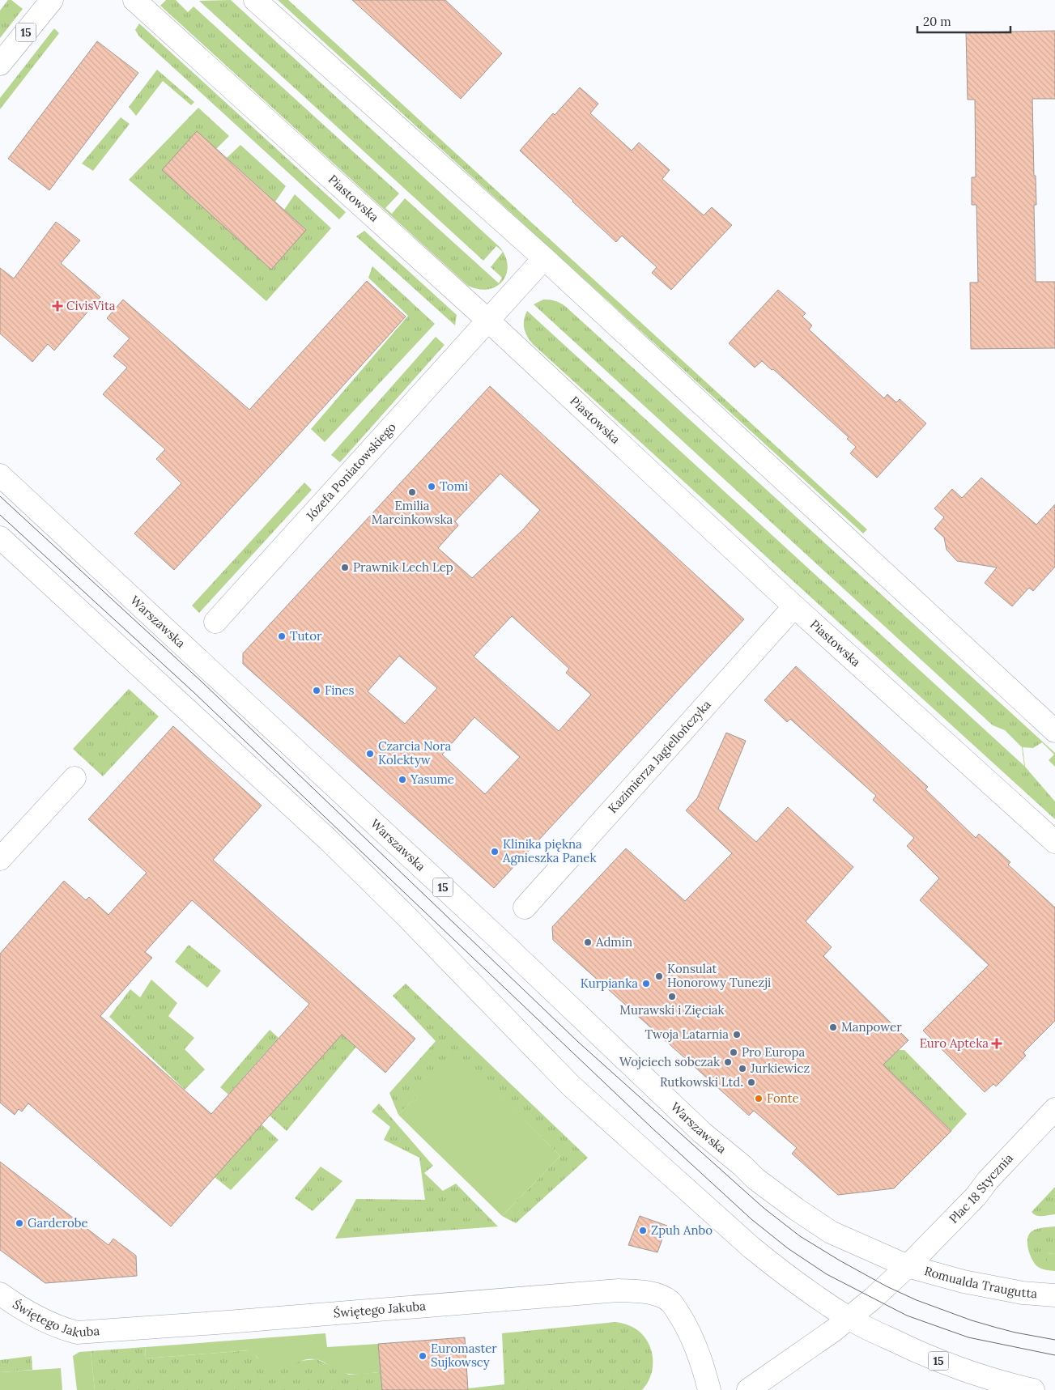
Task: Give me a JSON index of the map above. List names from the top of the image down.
{
  "streets": {
    "street": [
      "15",
      "Piastowska",
      "Józefa Poniatowskiego",
      "Warszawska",
      "Kazimierza Jagiellończyka",
      "Plac 18 Stycznia",
      "Romualda Traugutta",
      "Świętego Jakuba"
    ]
  },
  "crossings": [
    ["15", "Plac 18 Stycznia"],
    ["Piastowska", "Józefa Poniatowskiego"],
    ["Piastowska", "Kazimierza Jagiellończyka"],
    ["Warszawska", "Plac 18 Stycznia"],
    ["Warszawska", "Romualda Traugutta"],
    ["Plac 18 Stycznia", "Romualda Traugutta"]
  ],
  "places": {
    "health": ["CivisVita", "Euro Apteka"],
    "other": [
      "Tomi",
      "Emilia Marcinkowska",
      "Prawnik Lech Lep",
      "Tutor",
      "Fines",
      "Czarcia Nora Kolektyw",
      "Yasume",
      "Klinika piękna Agnieszka Panek",
      "Admin",
      "Konsulat Honorowy Tunezji",
      "Kurpianka",
      "Murawski i Zięciak",
      "Manpower",
      "Twoja Latarnia",
      "Pro Europa",
      "Wojciech sobczak",
      "Jurkiewicz",
      "Rutkowski Ltd.",
      "Fonte",
      "Garderobe",
      "Zpuh Anbo",
      "Euromaster Sujkowscy"
    ]
  },
  "scale_bar": "20 m"
}
